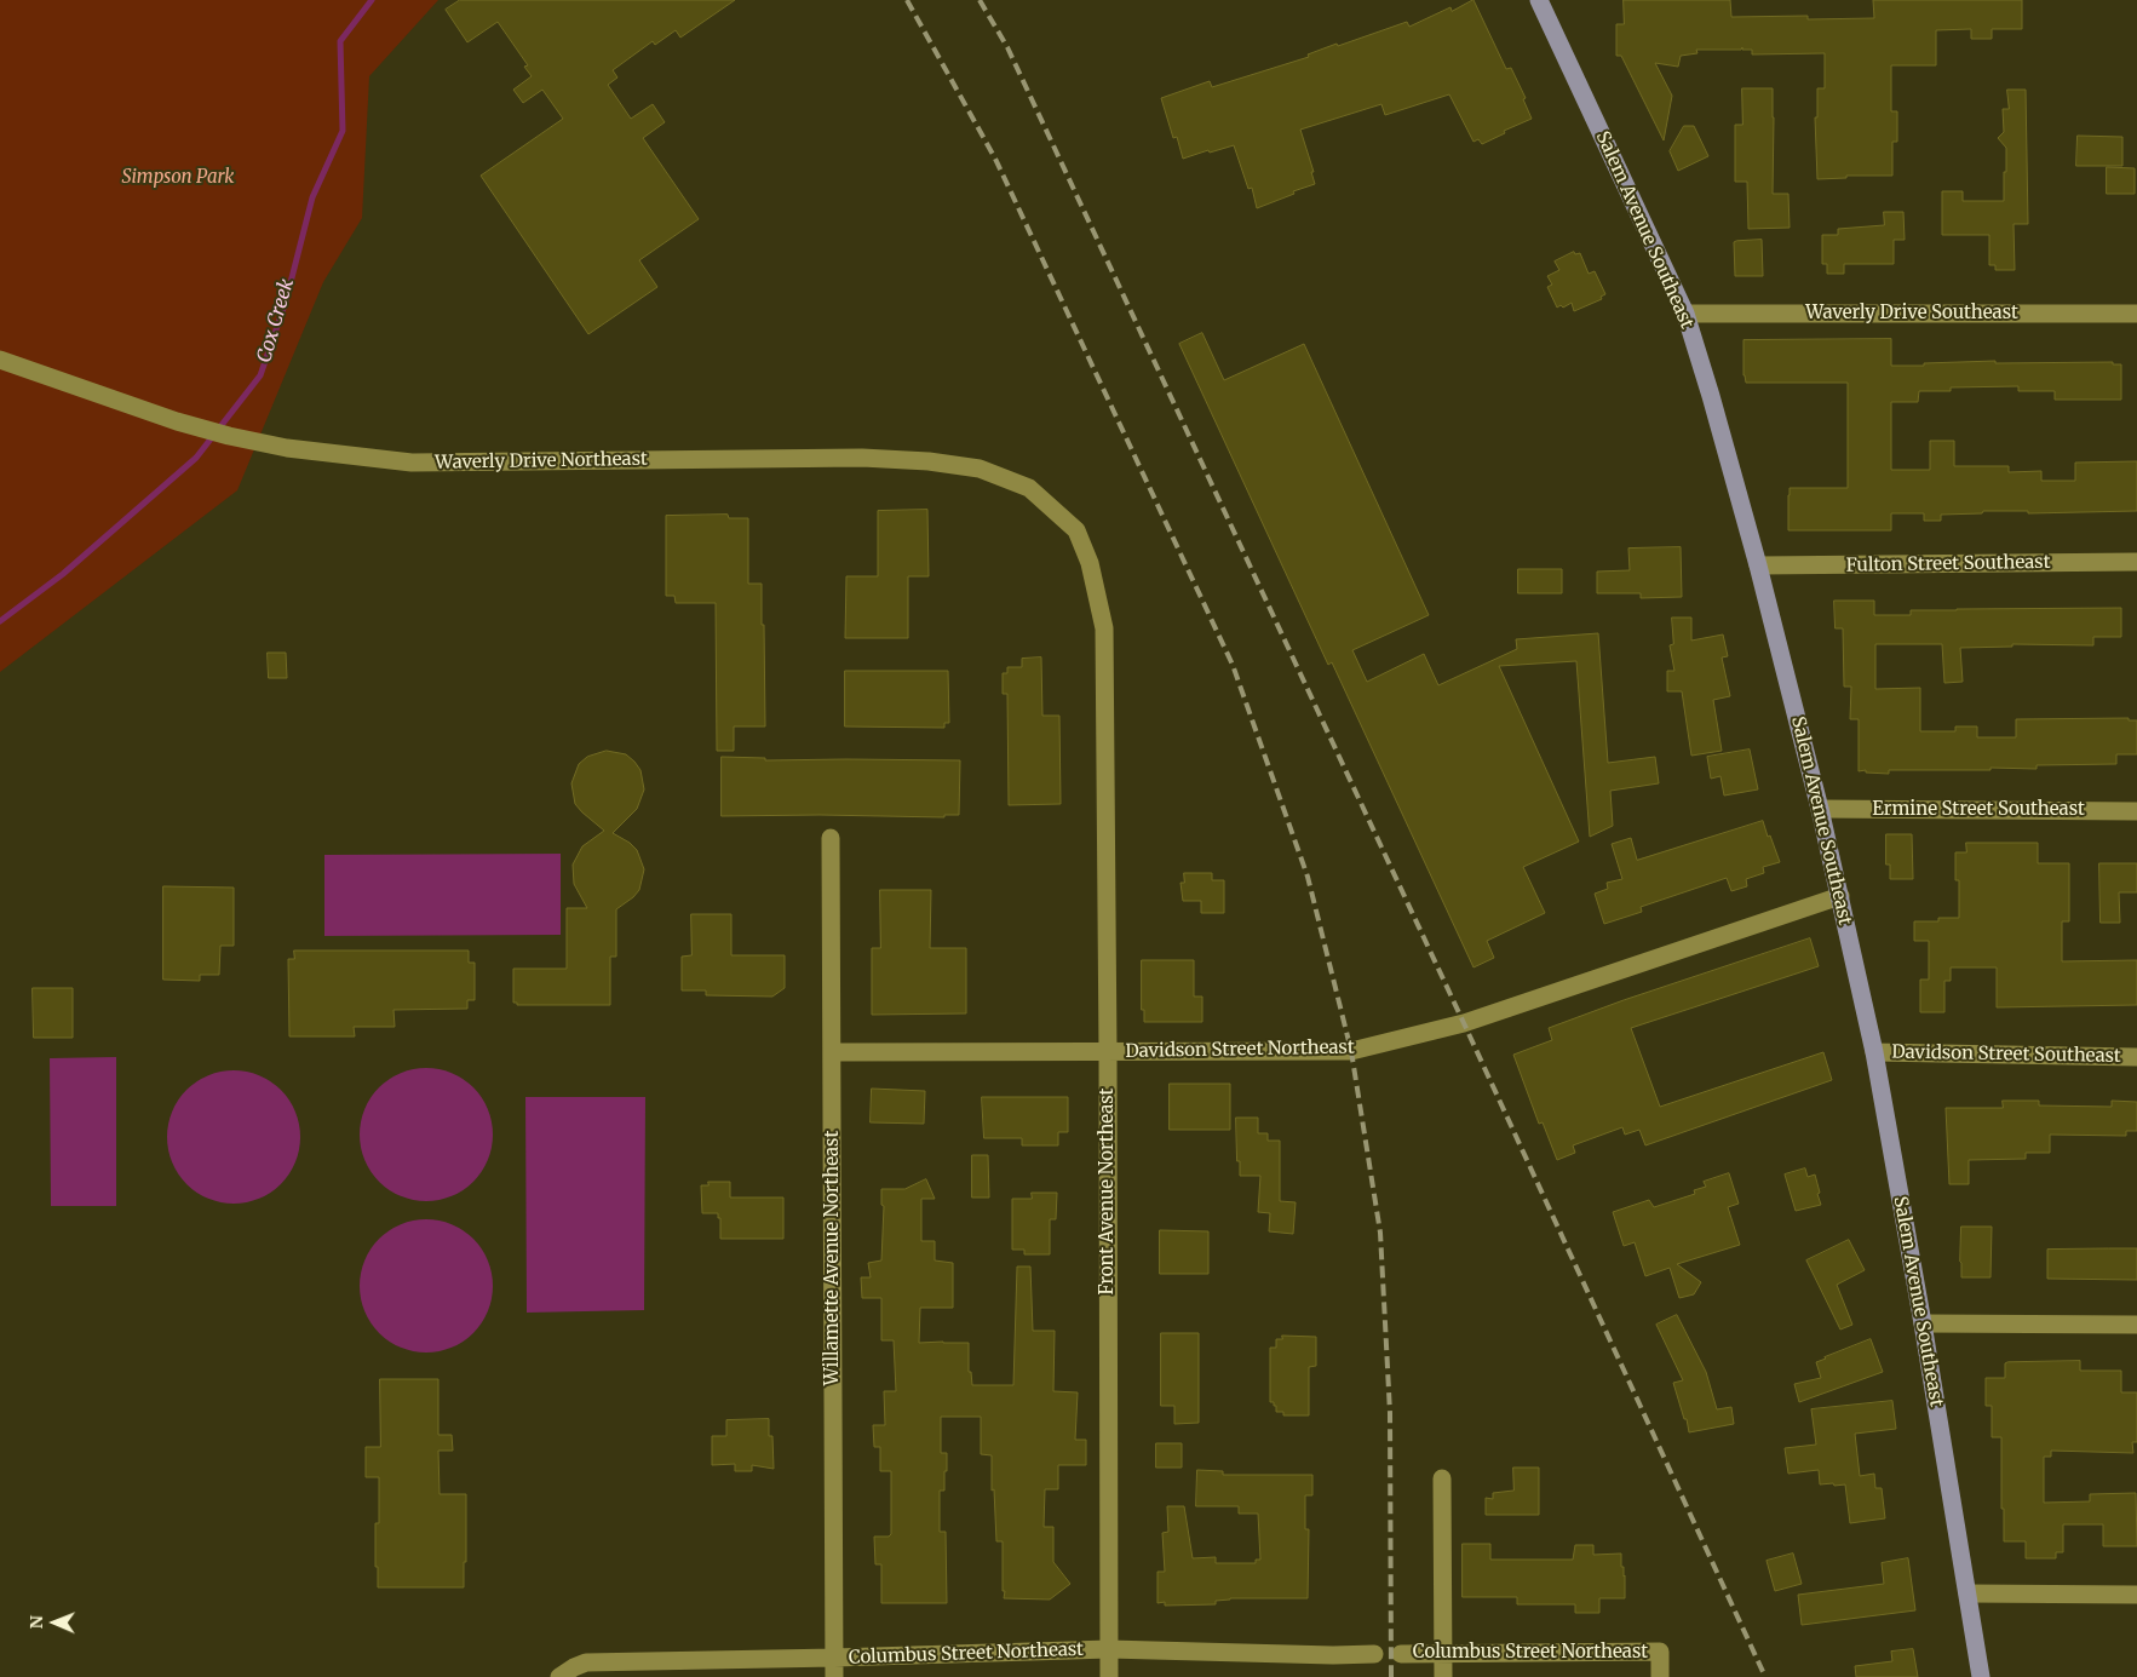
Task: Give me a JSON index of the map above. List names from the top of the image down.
{
  "streets": {
    "main road": ["Salem Avenue Southeast"],
    "street": [
      "Waverly Drive Southeast",
      "Waverly Drive Northeast",
      "Fulton Street Southeast",
      "Ermine Street Southeast",
      "Davidson Street Northeast",
      "Davidson Street Southeast",
      "Front Avenue Northeast",
      "Willamette Avenue Northeast",
      "Columbus Street Northeast"
    ]
  },
  "crossings": [
    ["Salem Avenue Southeast", "Waverly Drive Southeast"],
    ["Salem Avenue Southeast", "Fulton Street Southeast"],
    ["Salem Avenue Southeast", "Ermine Street Southeast"],
    ["Salem Avenue Southeast", "Davidson Street Northeast"],
    ["Salem Avenue Southeast", "Davidson Street Southeast"],
    ["Waverly Drive Northeast", "Front Avenue Northeast"],
    ["Davidson Street Northeast", "Front Avenue Northeast"],
    ["Davidson Street Northeast", "Willamette Avenue Northeast"],
    ["Front Avenue Northeast", "Columbus Street Northeast"],
    ["Willamette Avenue Northeast", "Columbus Street Northeast"]
  ],
  "water": ["Cox Creek"],
  "parks": ["Simpson Park"],
  "north": "left"
}
